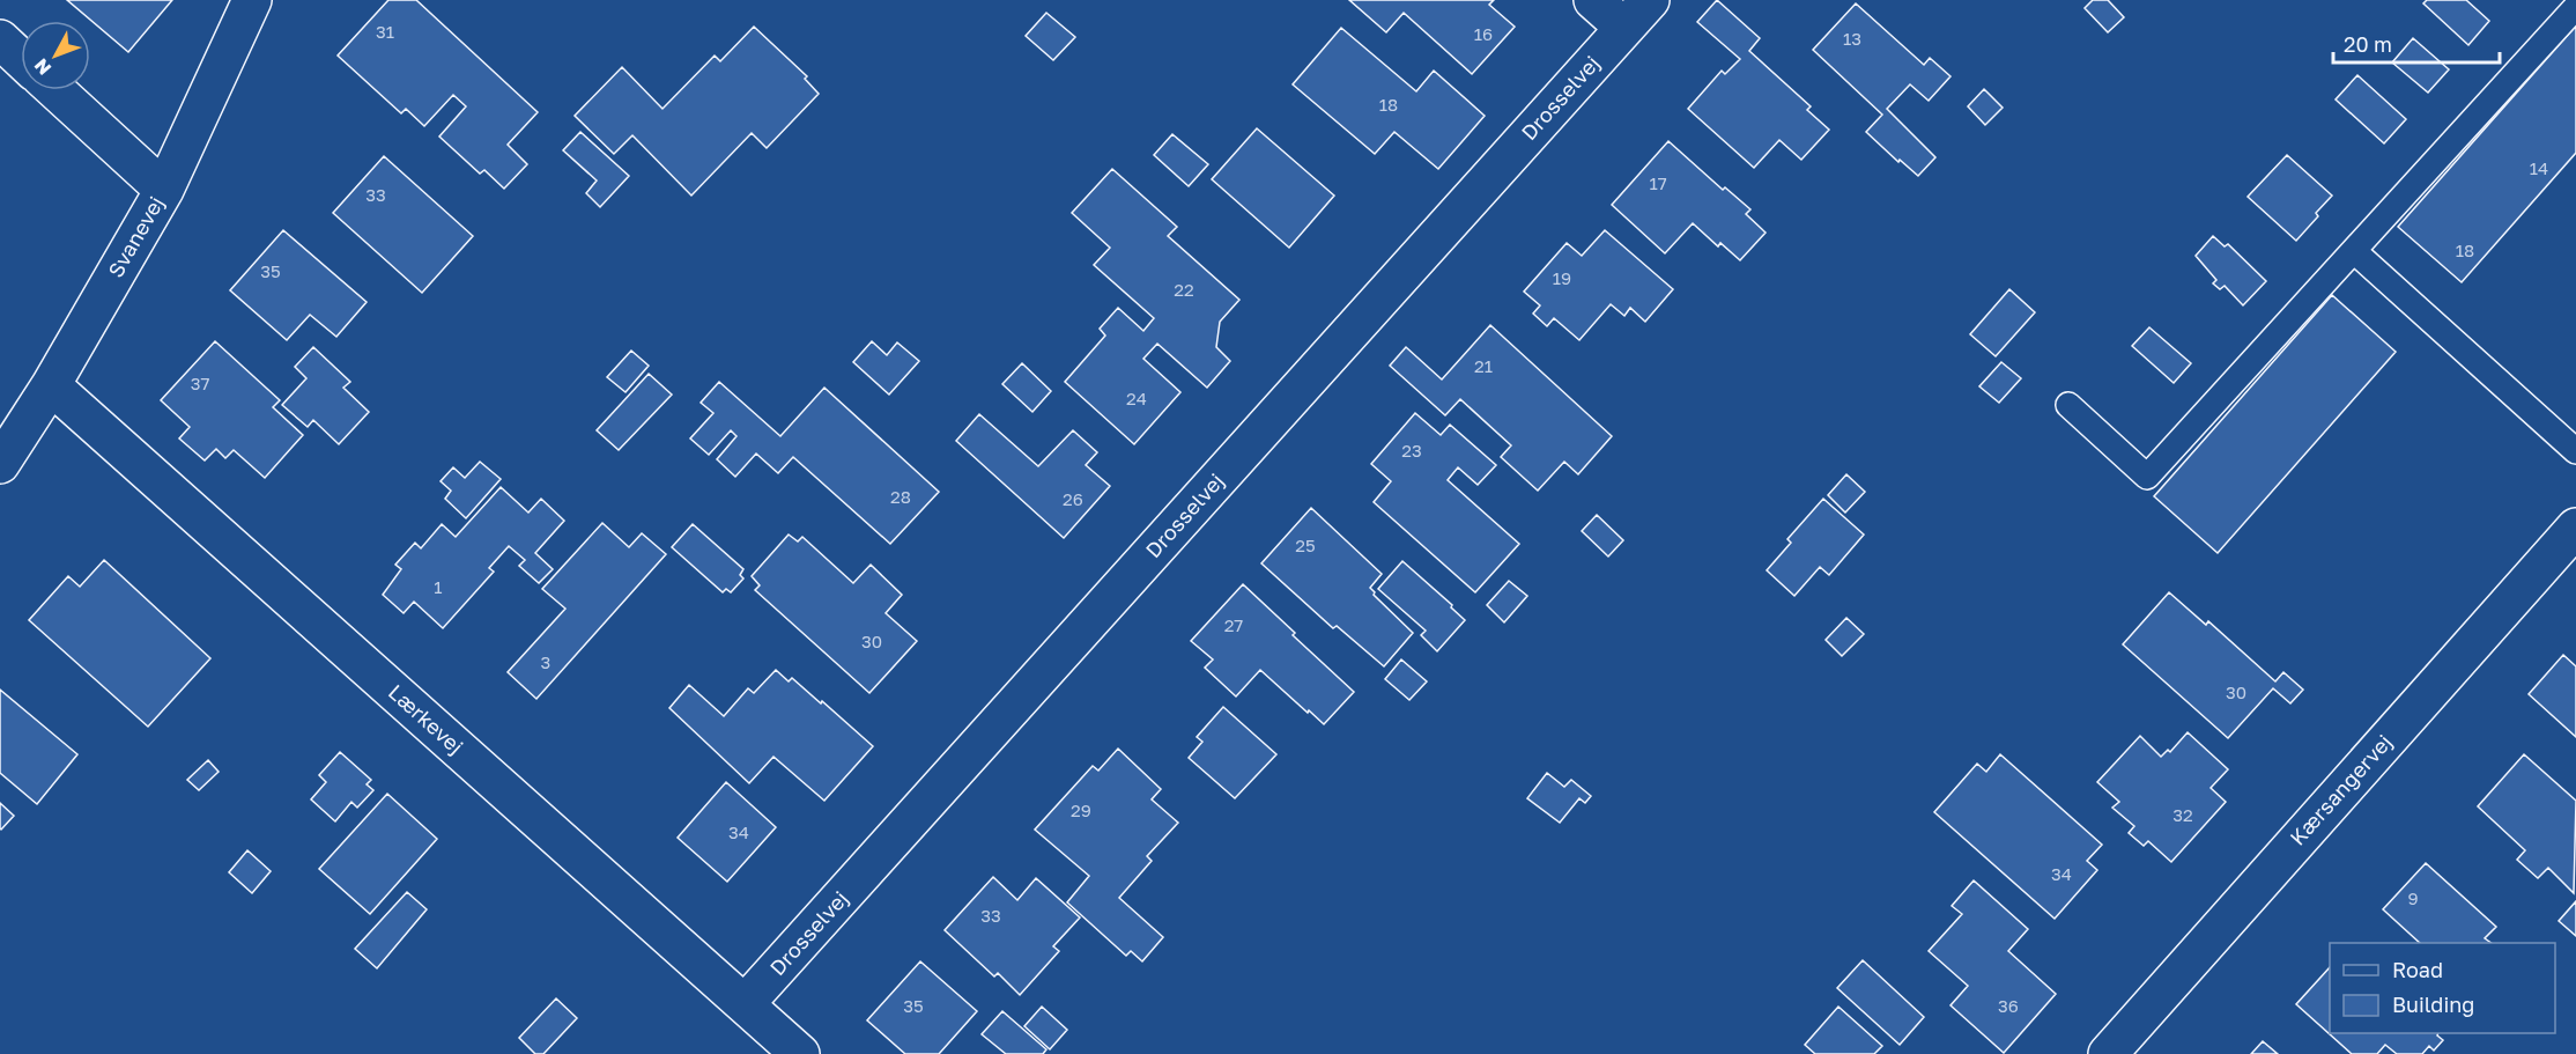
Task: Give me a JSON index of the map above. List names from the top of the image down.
{
  "streets": {
    "street": [
      "Drosselvej",
      "Svanevej",
      "Lærkevej",
      "Kærsangervej"
    ]
  },
  "crossings": [
    ["Drosselvej", "Lærkevej"],
    ["Svanevej", "Lærkevej"]
  ],
  "house_numbers": [
    "31",
    "16",
    "13",
    "18",
    "14",
    "17",
    "33",
    "18",
    "35",
    "19",
    "22",
    "21",
    "37",
    "24",
    "23",
    "28",
    "26",
    "25",
    "1",
    "27",
    "30",
    "3",
    "30",
    "29",
    "32",
    "34",
    "34",
    "9",
    "33",
    "35",
    "36"
  ],
  "legend": ["Road", "Building"],
  "scale_bar": "20 m",
  "north": "bottom left"
}
